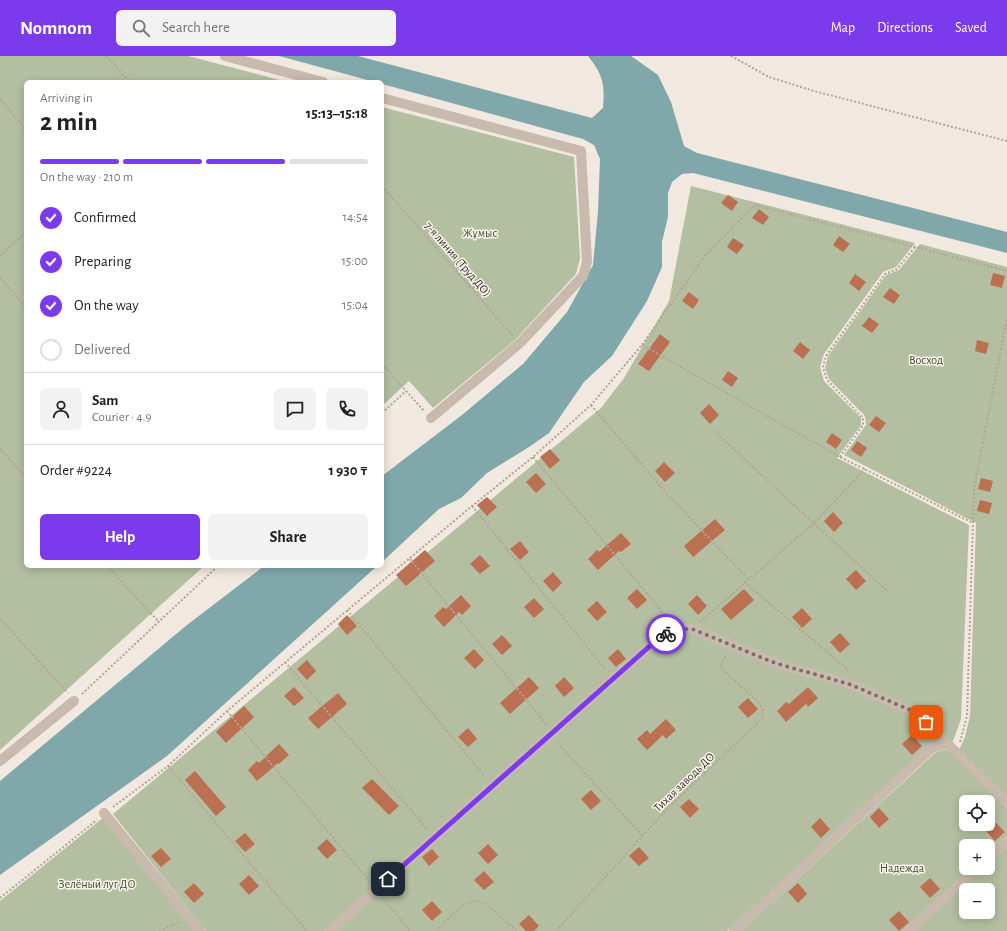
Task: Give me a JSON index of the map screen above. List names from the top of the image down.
{
  "streets": {
    "path": ["7-я линия (Труд ДО)", "Тихая заводь ДО"]
  },
  "parks": [
    "Жұмыс",
    "Восход",
    "Надежда",
    "Зелёный луг ДО"
  ],
  "page": {
    "header": "Nomnom",
    "search": "Search here",
    "nav": ["Map", "Directions", "Saved"],
    "heading": ["2 min", "Arriving in", "15:13–15:18"],
    "panel": [
      "Sam",
      "Courier · 4.9",
      "Order #9224",
      "1 930 ₸"
    ],
    "bar": "On the way · 210 m",
    "list": [
      ["Confirmed", "14:54"],
      ["Preparing", "15:00"],
      ["On the way", "15:04"],
      "Delivered"
    ],
    "buttons": ["Help", "Share"],
    "map_buttons": ["+", "−"]
  }
}
